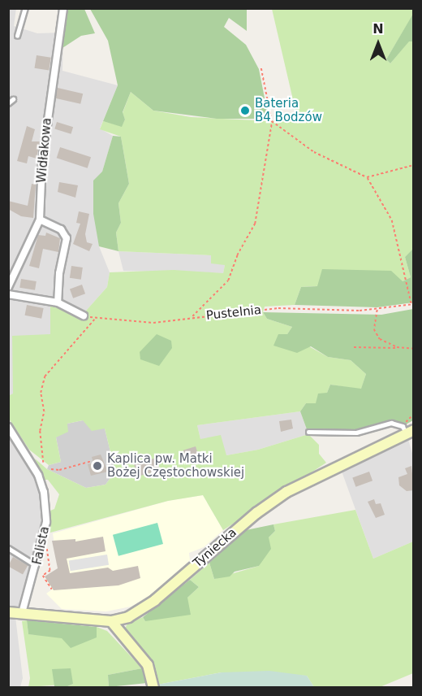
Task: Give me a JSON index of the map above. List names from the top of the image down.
{
  "streets": {
    "street": ["Widłakowa", "Falista", "Tyniecka"],
    "path": ["Pustelnia"]
  },
  "crossings": [
    ["Falista", "Tyniecka"]
  ],
  "places": ["Bateria B4 Bodzów", "Kaplica pw. Matki Bożej Częstochowskiej"],
  "north": "top"
}
